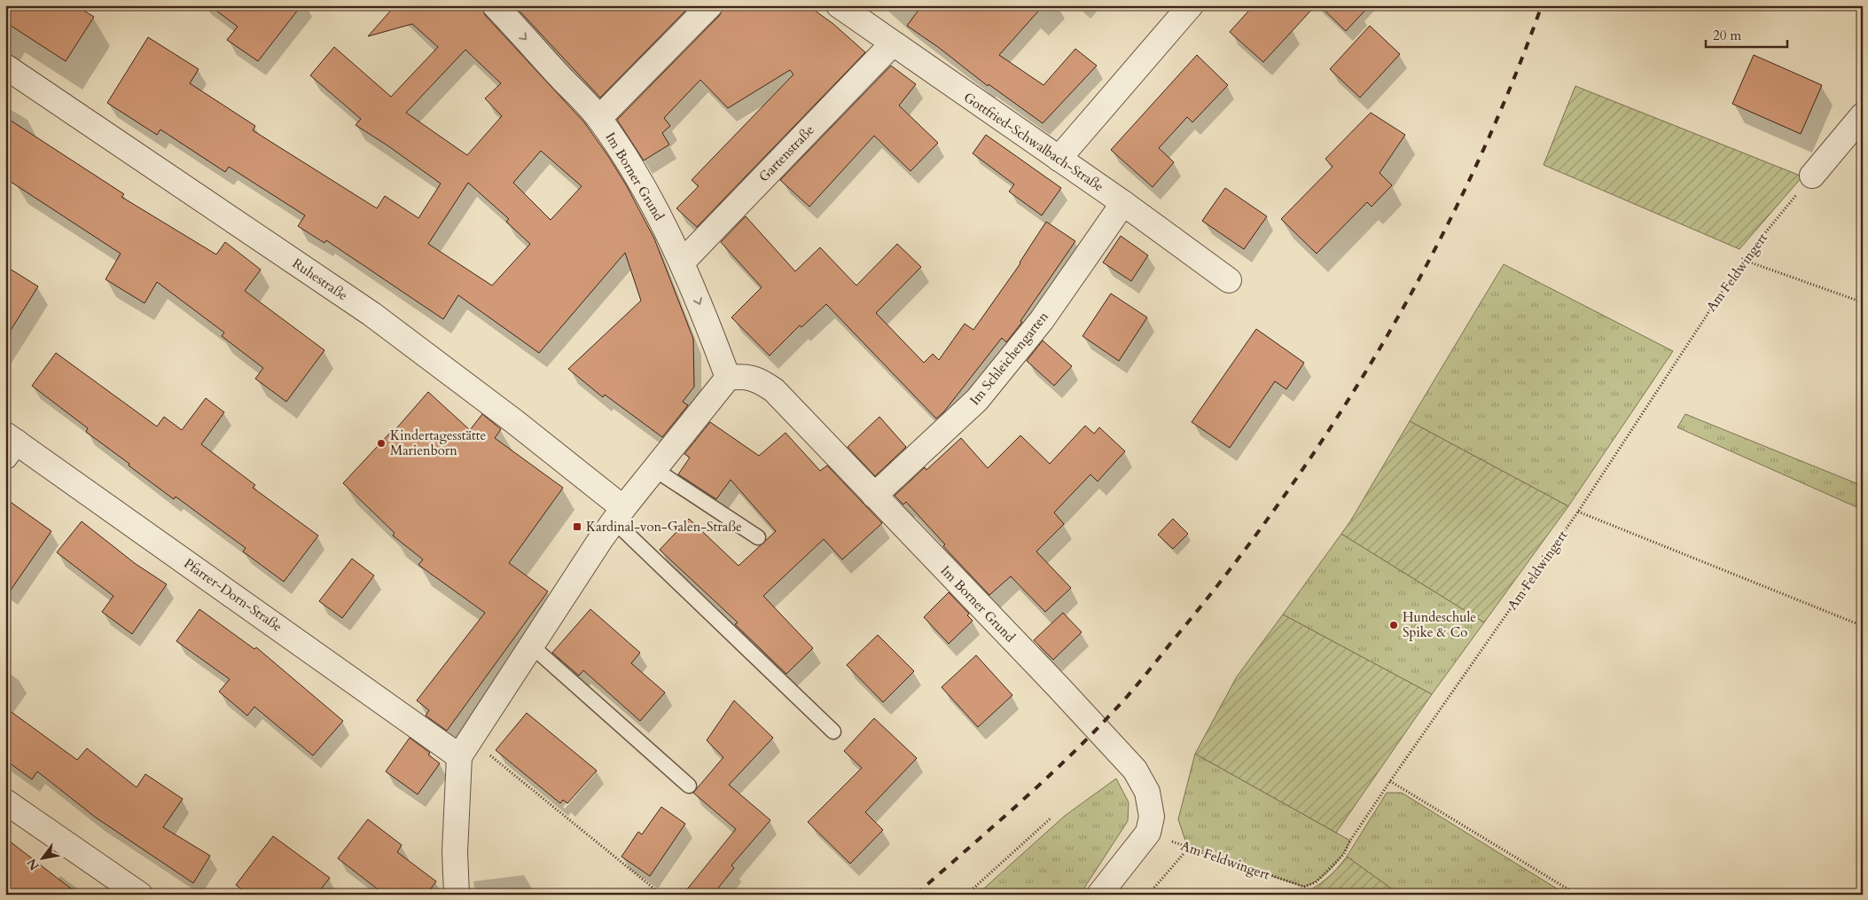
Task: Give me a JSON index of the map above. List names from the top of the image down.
{
  "streets": {
    "street": [
      "Gottfried-Schwalbach-Straße",
      "Gartenstraße",
      "Im Borner Grund",
      "Ruhestraße",
      "Im Schleichengarten",
      "Pfarrer-Dorn-Straße"
    ],
    "path": ["Am Feldwingert"]
  },
  "crossings": [
    ["Gottfried-Schwalbach-Straße", "Gartenstraße"],
    ["Gottfried-Schwalbach-Straße", "Im Schleichengarten"],
    ["Gartenstraße", "Im Borner Grund"],
    ["Im Borner Grund", "Am Feldwingert"],
    ["Im Borner Grund", "Im Schleichengarten"]
  ],
  "places": {
    "other": ["Kindertagesstätte Marienborn", "Hundeschule Spike & Co"],
    "transit": ["Kardinal-von-Galen-Straße"]
  },
  "scale_bar": "20 m",
  "north": "bottom left"
}
